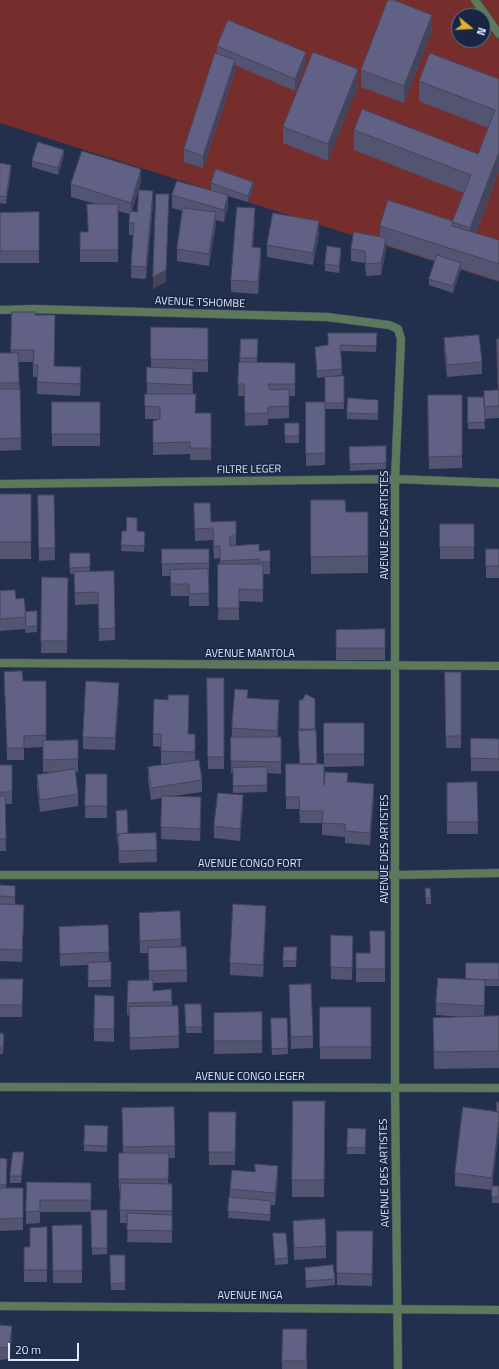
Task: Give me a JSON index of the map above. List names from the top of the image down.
{
  "streets": {
    "street": [
      "AVENUE TSHOMBE",
      "FILTRE LEGER",
      "AVENUE DES ARTISTES",
      "AVENUE MANTOLA",
      "AVENUE CONGO FORT",
      "AVENUE CONGO LEGER",
      "AVENUE INGA"
    ]
  },
  "crossings": [
    ["AVENUE TSHOMBE", "AVENUE DES ARTISTES"],
    ["FILTRE LEGER", "AVENUE DES ARTISTES"],
    ["AVENUE DES ARTISTES", "AVENUE MANTOLA"],
    ["AVENUE DES ARTISTES", "AVENUE CONGO FORT"],
    ["AVENUE DES ARTISTES", "AVENUE CONGO LEGER"],
    ["AVENUE DES ARTISTES", "AVENUE INGA"]
  ],
  "scale_bar": "20 m",
  "north": "right"
}
